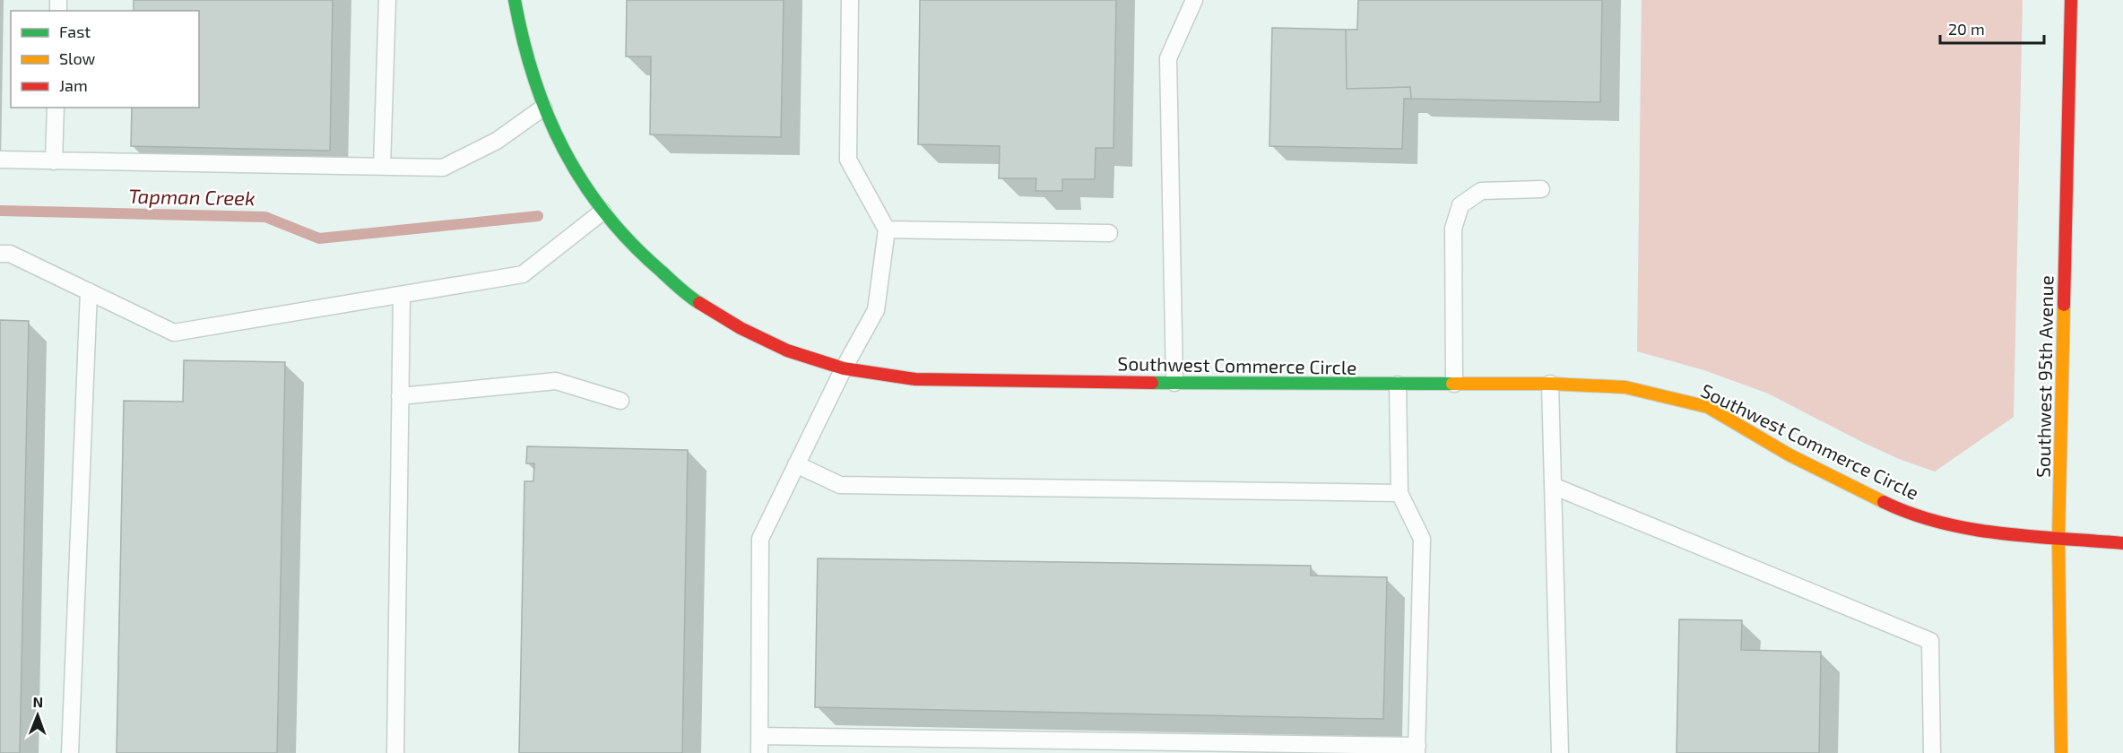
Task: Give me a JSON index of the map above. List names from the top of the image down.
{
  "streets": {
    "street": ["Southwest Commerce Circle", "Southwest 95th Avenue"]
  },
  "crossings": [
    ["Southwest Commerce Circle", "Southwest 95th Avenue"]
  ],
  "water": ["Tapman Creek"],
  "legend": ["Fast", "Slow", "Jam"],
  "scale_bar": "20 m",
  "north": "top"
}
